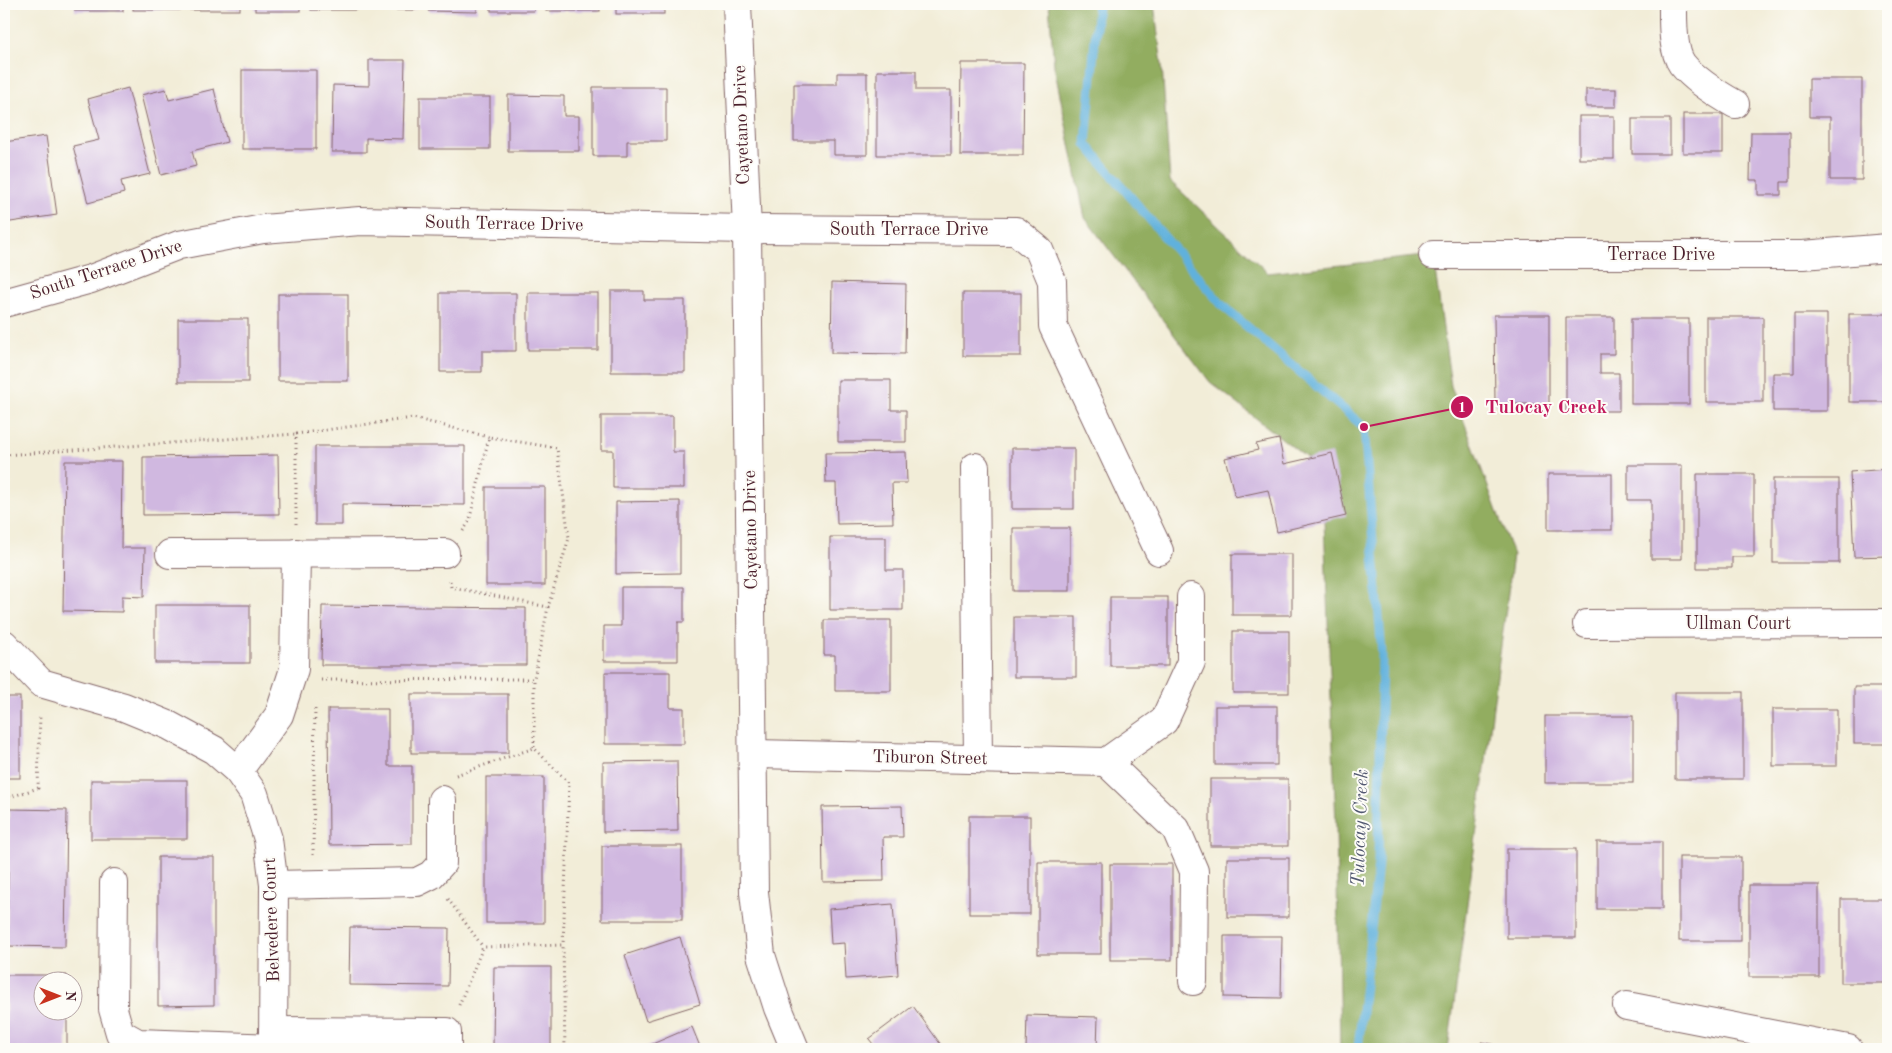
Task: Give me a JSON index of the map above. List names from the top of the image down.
{
  "streets": {
    "street": [
      "Cayetano Drive",
      "South Terrace Drive",
      "Terrace Drive",
      "Ullman Court",
      "Tiburon Street",
      "Belvedere Court"
    ]
  },
  "crossings": [
    ["Cayetano Drive", "South Terrace Drive"],
    ["Cayetano Drive", "Tiburon Street"]
  ],
  "water": ["Tulocay Creek"],
  "places": ["Tulocay Creek"],
  "north": "right"
}
